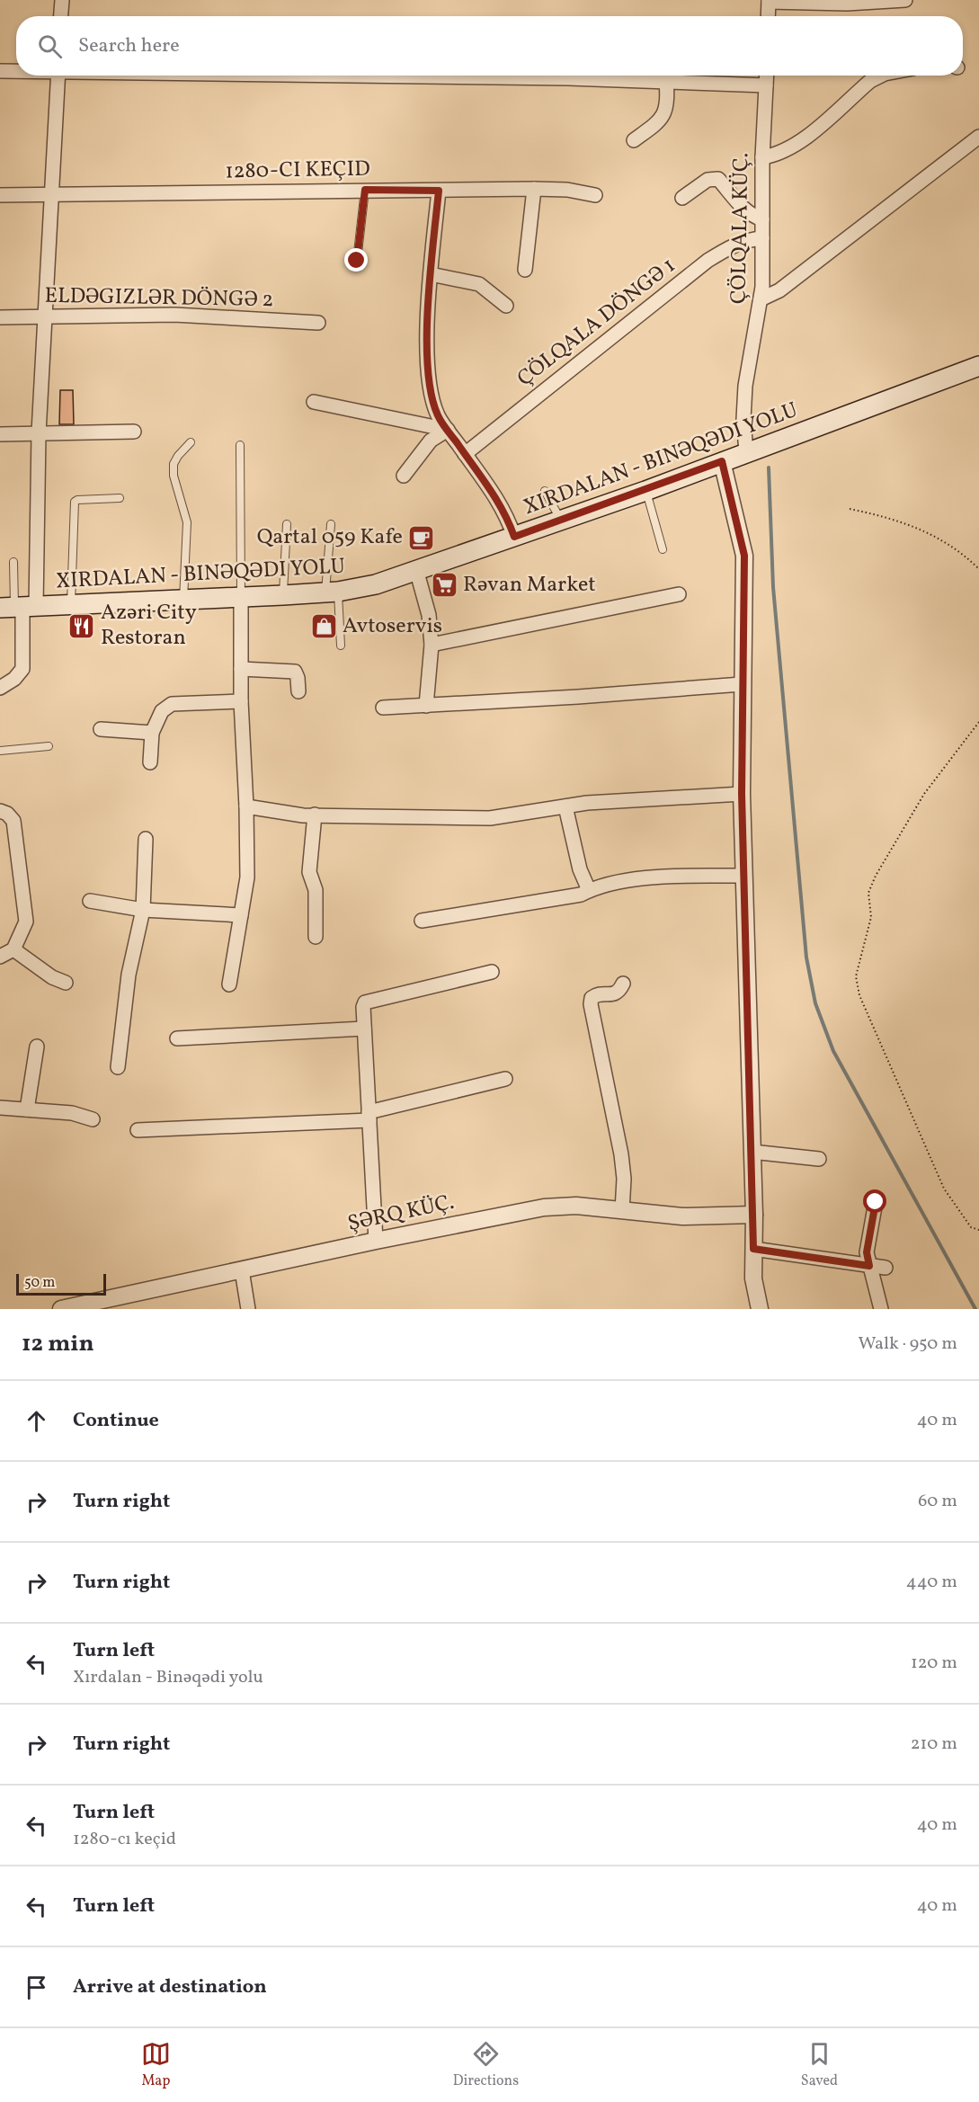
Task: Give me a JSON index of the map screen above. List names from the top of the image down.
{
  "streets": {
    "street": [
      "ÇÖLQALA KÜÇ.",
      "ELDƏGIZLƏR DÖNGƏ 2",
      "ÇÖLQALA DÖNGƏ 1",
      "ŞƏRQ KÜÇ."
    ]
  },
  "crossings": [
    ["ÇÖLQALA KÜÇ.", "ÇÖLQALA DÖNGƏ 1"]
  ],
  "places": {
    "cafe": ["Qartal 059 Kafe"],
    "supermarket": ["Rəvan Market"],
    "restaurant": ["Azəri City Restoran"],
    "shop": ["Avtoservis"]
  },
  "scale_bar": "50 m",
  "page": {
    "search": "Search here",
    "scale": "50 m",
    "heading": ["12 min", "Walk · 950 m"],
    "list": [
      ["Continue", "40 m"],
      ["Turn right", "60 m"],
      ["Turn right", "440 m"],
      ["Turn left", "Xırdalan - Binəqədi yolu", "120 m"],
      ["Turn right", "210 m"],
      ["Turn left", "1280-cı keçid", "40 m"],
      ["Turn left", "40 m"],
      "Arrive at destination"
    ],
    "nav": ["Map", "Directions", "Saved"]
  }
}
